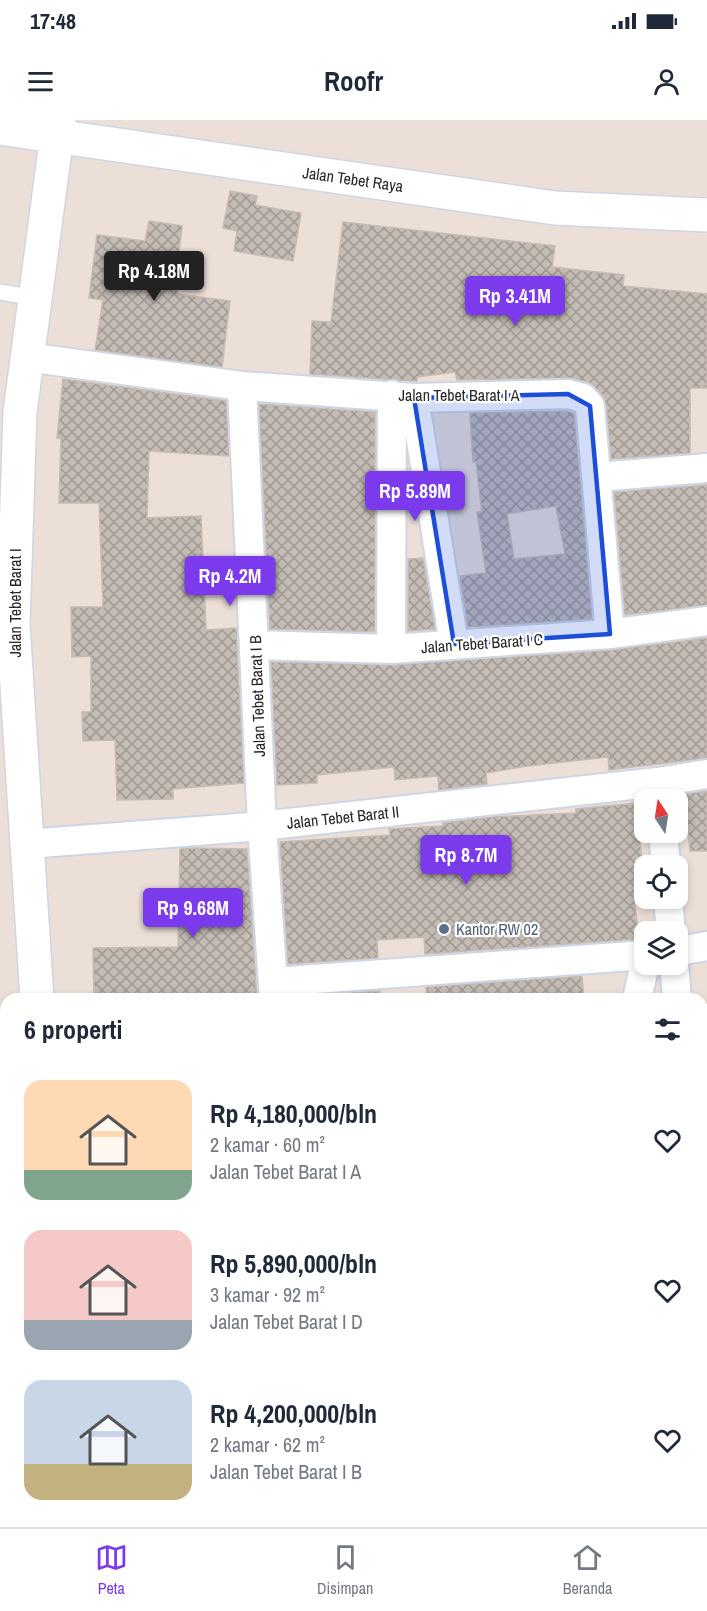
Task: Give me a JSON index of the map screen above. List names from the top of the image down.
{
  "streets": {
    "street": [
      "Jalan Tebet Raya",
      "Jalan Tebet Barat I A",
      "Jalan Tebet Barat I",
      "Jalan Tebet Barat I C",
      "Jalan Tebet Barat I B",
      "Jalan Tebet Barat II"
    ]
  },
  "crossings": [
    ["Jalan Tebet Raya", "Jalan Tebet Barat I"],
    ["Jalan Tebet Barat I A", "Jalan Tebet Barat I"],
    ["Jalan Tebet Barat I A", "Jalan Tebet Barat I C"],
    ["Jalan Tebet Barat I A", "Jalan Tebet Barat I B"],
    ["Jalan Tebet Barat I", "Jalan Tebet Barat II"],
    ["Jalan Tebet Barat I C", "Jalan Tebet Barat I B"],
    ["Jalan Tebet Barat I B", "Jalan Tebet Barat II"]
  ],
  "places": ["Kantor RW 02"],
  "north": "top",
  "page": {
    "status": "17:48",
    "header": "Roofr",
    "price": [
      "Rp 4.18M",
      "Rp 3.41M",
      "Rp 5.89M",
      "Rp 4.2M",
      "Rp 8.7M",
      "Rp 9.68M"
    ],
    "heading": "6 properti",
    "list": [
      {
        "name": "Rp 4,180,000/bln",
        "note": "2 kamar · 60 m² · Jalan Tebet Barat I A"
      },
      {
        "name": "Rp 5,890,000/bln",
        "note": "3 kamar · 92 m² · Jalan Tebet Barat I D"
      },
      {
        "name": "Rp 4,200,000/bln",
        "note": "2 kamar · 62 m² · Jalan Tebet Barat I B"
      }
    ],
    "tabs": ["Peta", "Disimpan", "Beranda"]
  }
}
